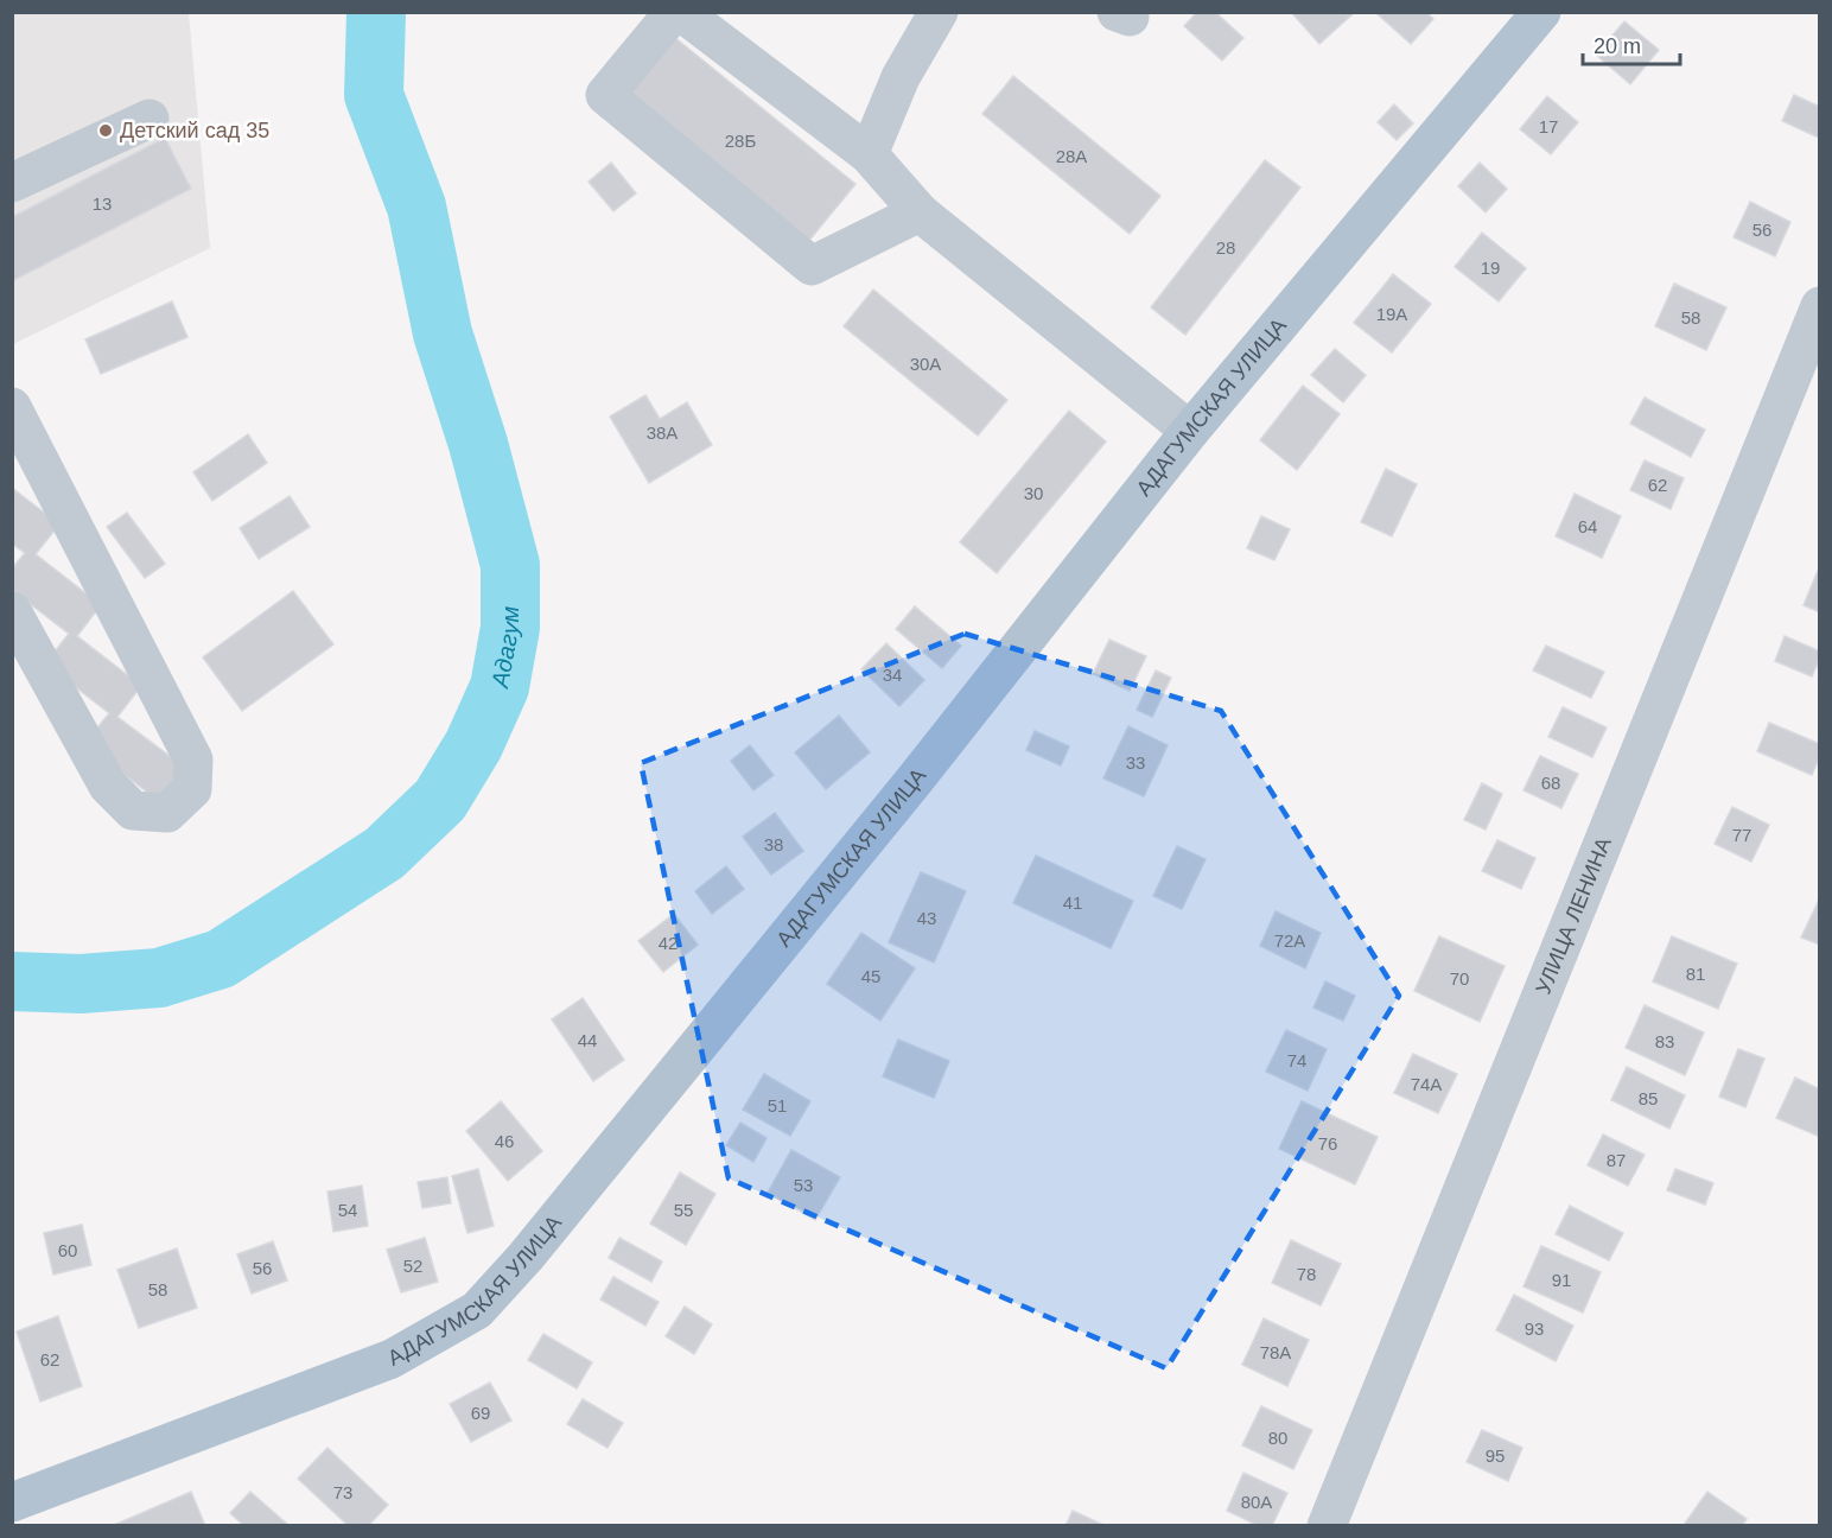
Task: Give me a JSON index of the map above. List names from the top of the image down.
{
  "streets": {
    "main road": ["АДАГУМСКАЯ УЛИЦА"],
    "street": ["УЛИЦА ЛЕНИНА"]
  },
  "water": ["Адагум"],
  "places": ["Детский сад 35"],
  "house_numbers": [
    "17",
    "28Б",
    "28А",
    "13",
    "56",
    "28",
    "19",
    "19А",
    "58",
    "30А",
    "38А",
    "62",
    "30",
    "64",
    "34",
    "33",
    "68",
    "77",
    "38",
    "41",
    "43",
    "72А",
    "42",
    "81",
    "45",
    "70",
    "44",
    "83",
    "74",
    "74А",
    "85",
    "51",
    "46",
    "76",
    "87",
    "53",
    "54",
    "55",
    "60",
    "52",
    "56",
    "78",
    "91",
    "58",
    "93",
    "78А",
    "62",
    "69",
    "80",
    "95",
    "73",
    "80А"
  ],
  "scale_bar": "20 m"
}
